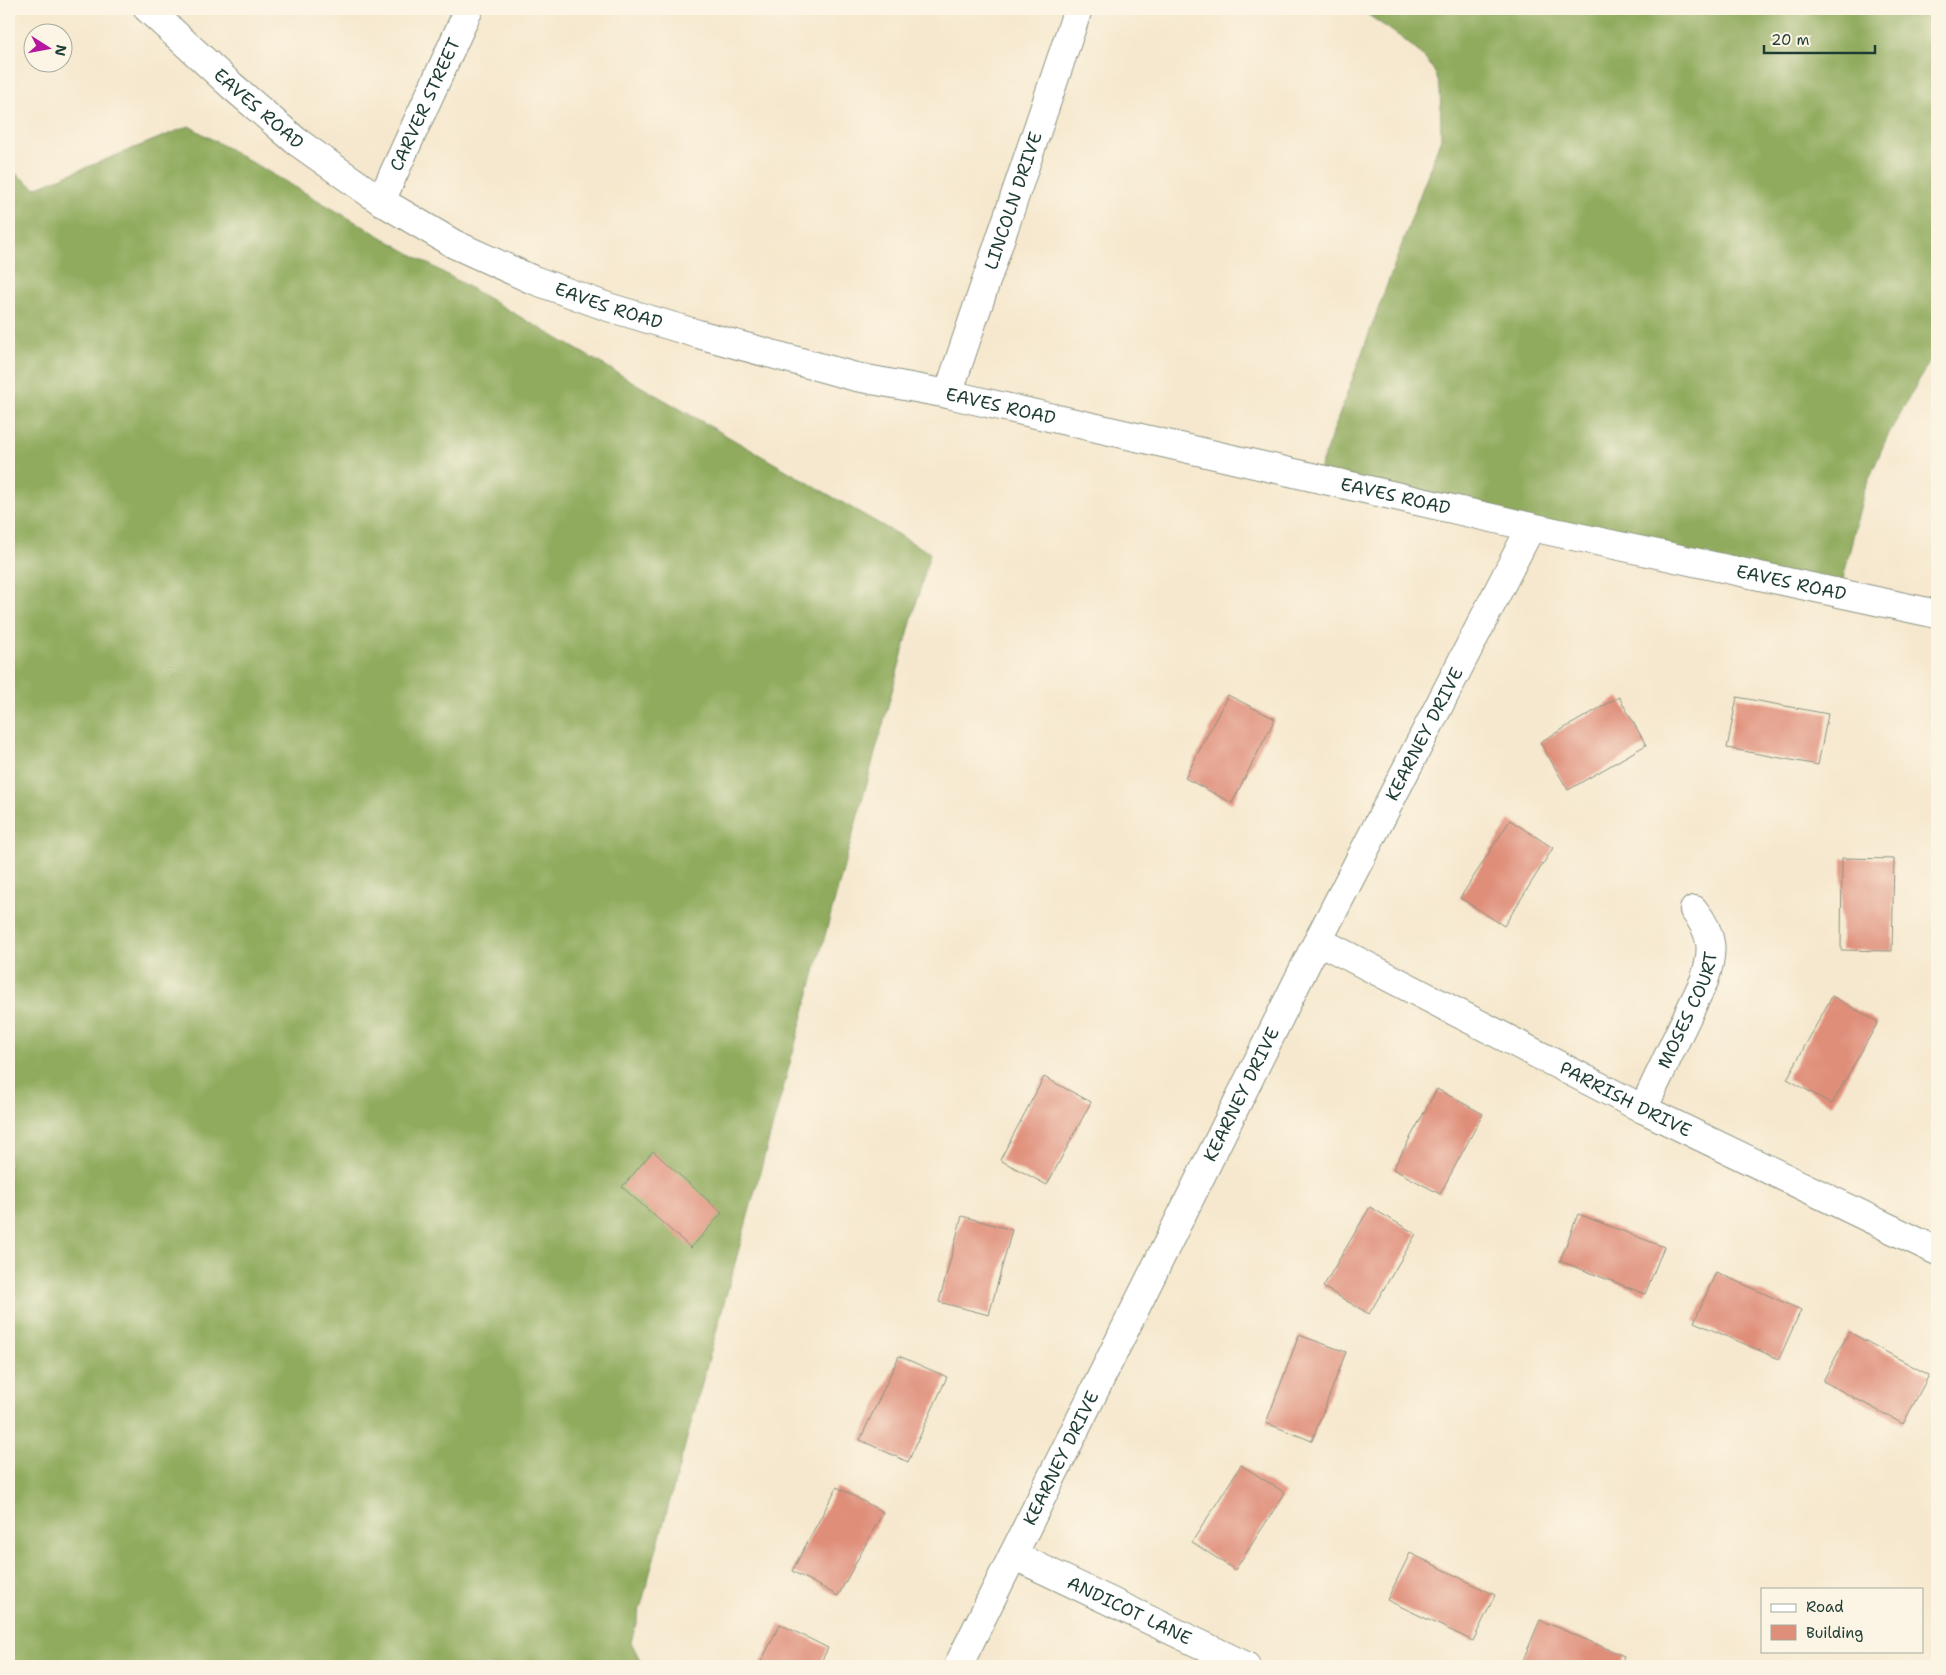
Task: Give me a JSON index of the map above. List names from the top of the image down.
{
  "streets": {
    "street": [
      "CARVER STREET",
      "EAVES ROAD",
      "LINCOLN DRIVE",
      "KEARNEY DRIVE",
      "MOSES COURT",
      "PARRISH DRIVE",
      "ANDICOT LANE"
    ]
  },
  "crossings": [
    ["CARVER STREET", "EAVES ROAD"],
    ["EAVES ROAD", "LINCOLN DRIVE"],
    ["EAVES ROAD", "KEARNEY DRIVE"],
    ["KEARNEY DRIVE", "PARRISH DRIVE"],
    ["KEARNEY DRIVE", "ANDICOT LANE"],
    ["MOSES COURT", "PARRISH DRIVE"]
  ],
  "legend": ["Road", "Building"],
  "scale_bar": "20 m",
  "north": "right"
}
